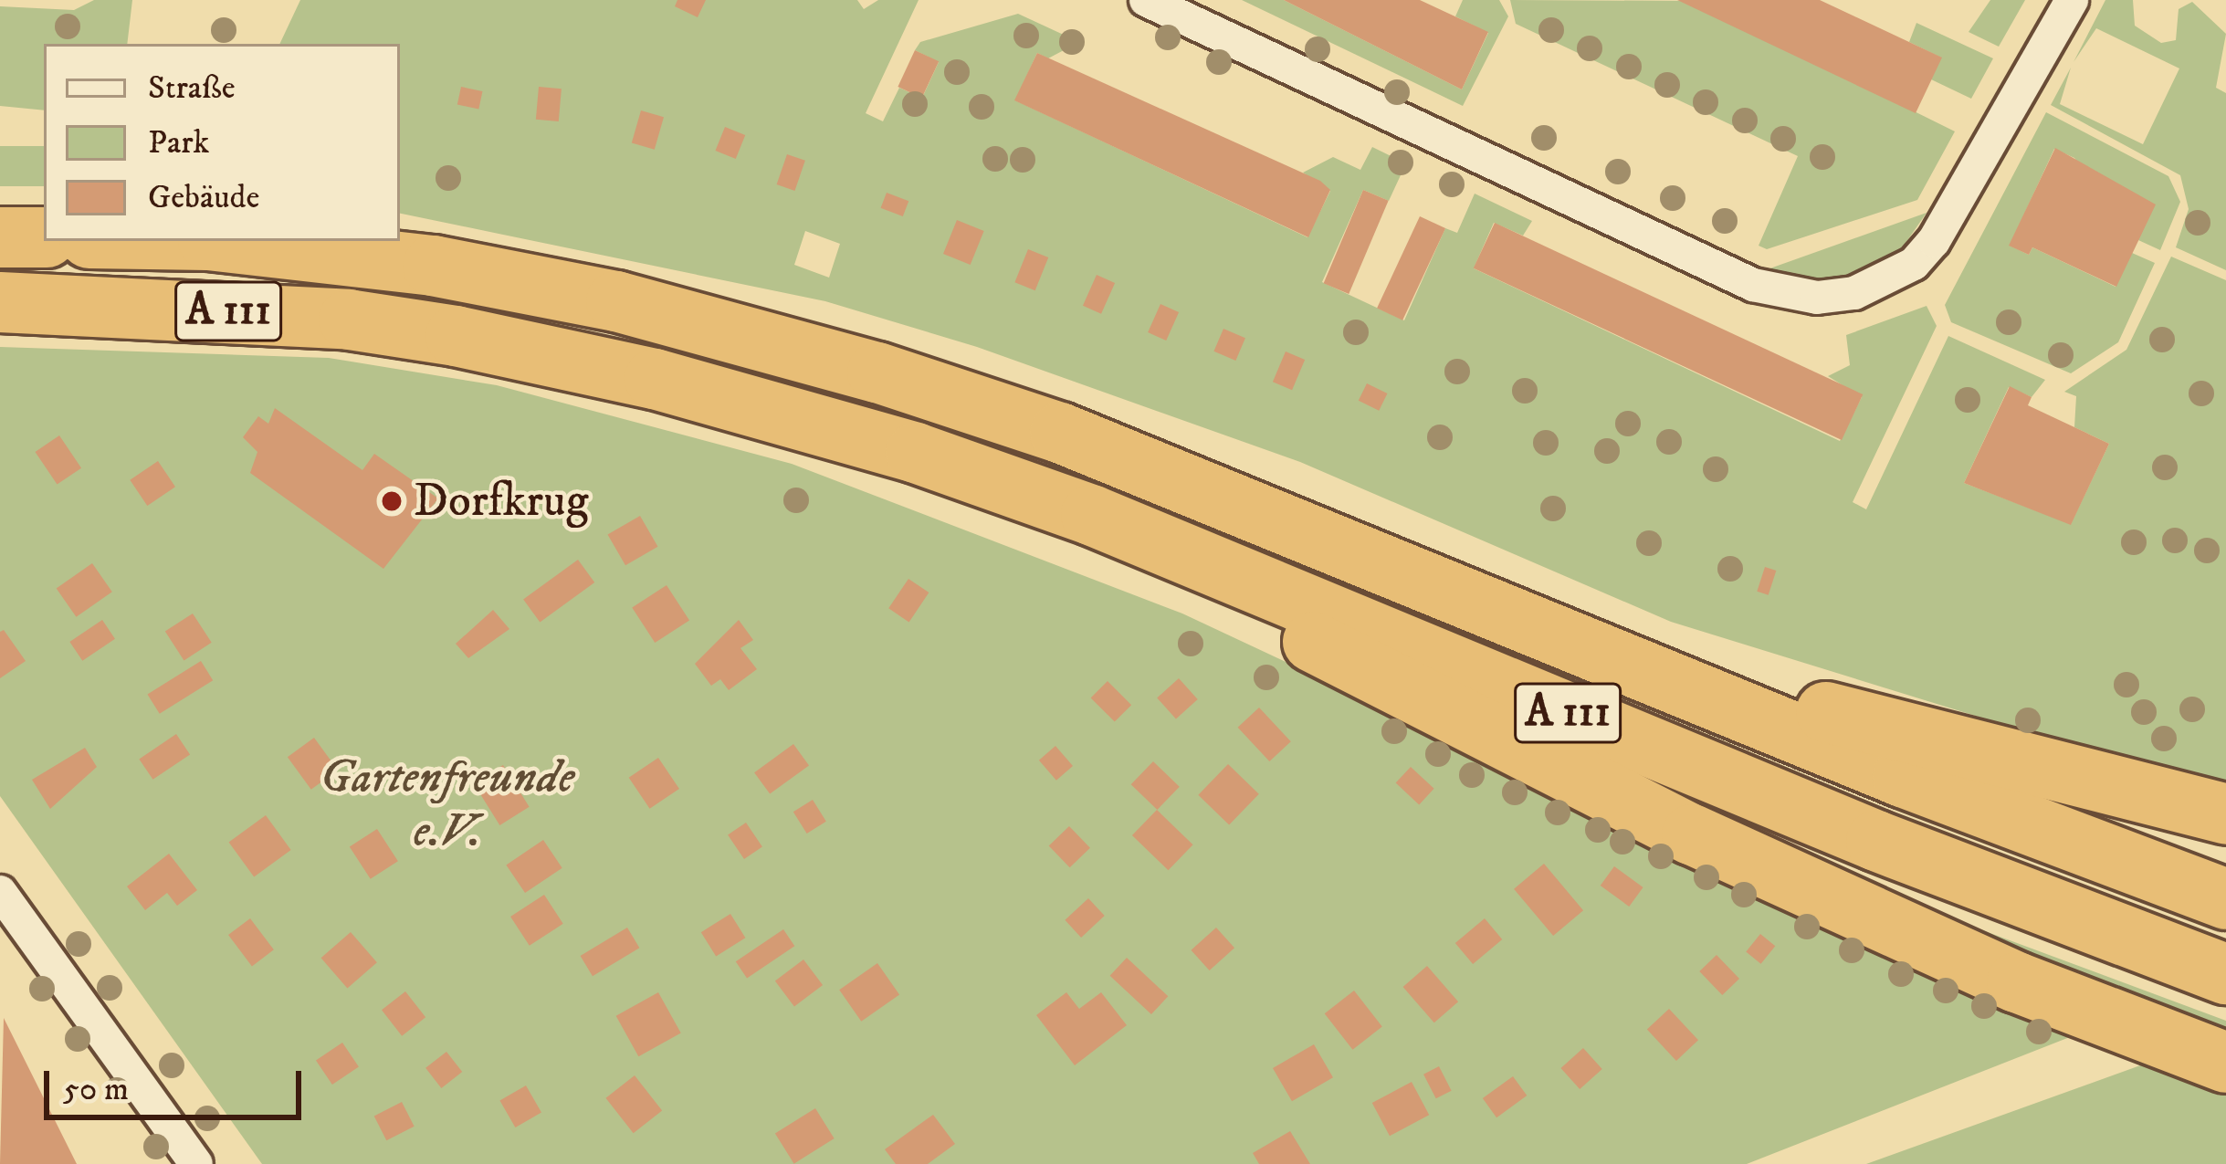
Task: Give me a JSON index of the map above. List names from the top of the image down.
{
  "streets": {
    "highway": ["A 111"]
  },
  "parks": ["Gartenfreunde e.V."],
  "places": ["Dorfkrug"],
  "legend": ["Straße", "Park", "Gebäude"],
  "scale_bar": "50 m"
}
